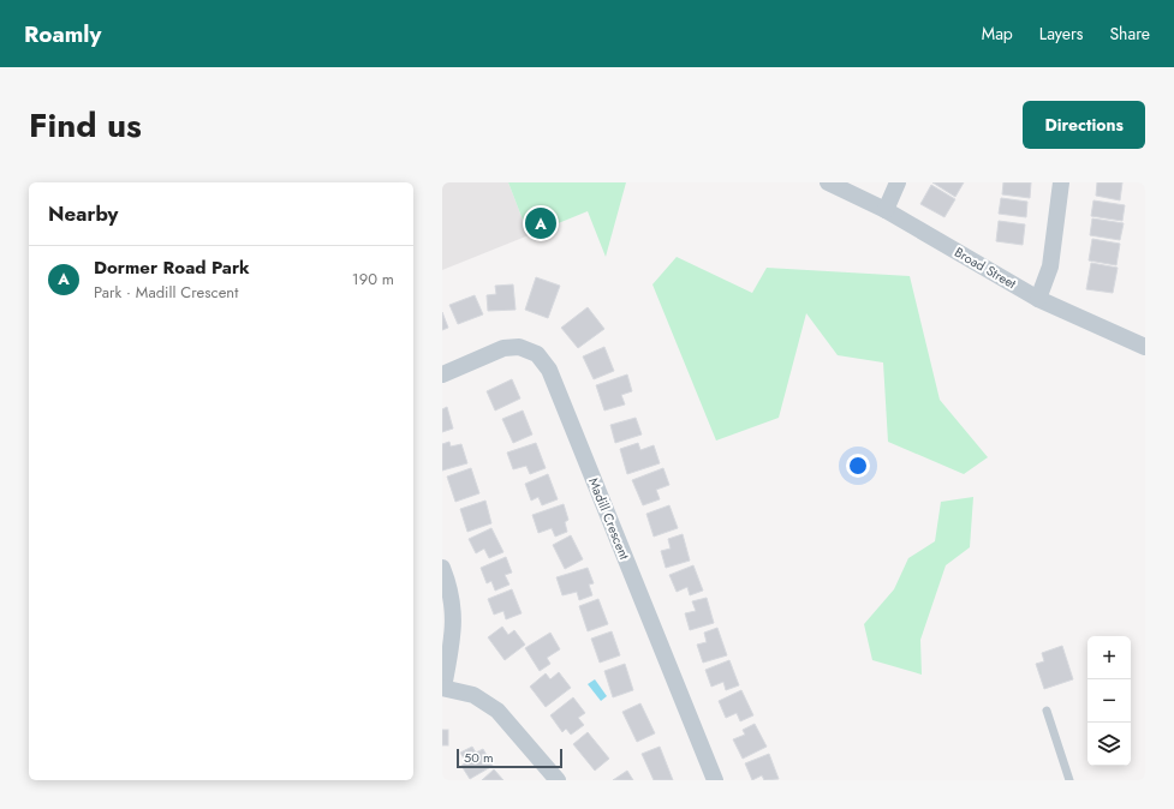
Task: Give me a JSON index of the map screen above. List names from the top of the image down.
{
  "streets": {
    "street": ["Broad Street", "Madill Crescent"]
  },
  "scale_bar": "50 m",
  "page": {
    "header": "Roamly",
    "nav": ["Map", "Layers", "Share"],
    "title": "Find us",
    "buttons": "Directions",
    "heading": "Nearby",
    "pins": "A",
    "list": [
      {
        "mark": "A",
        "name": "Dormer Road Park",
        "note": "Park · Madill Crescent",
        "value": "190 m"
      }
    ],
    "map_buttons": ["+", "−"],
    "scale": "50 m"
  }
}
